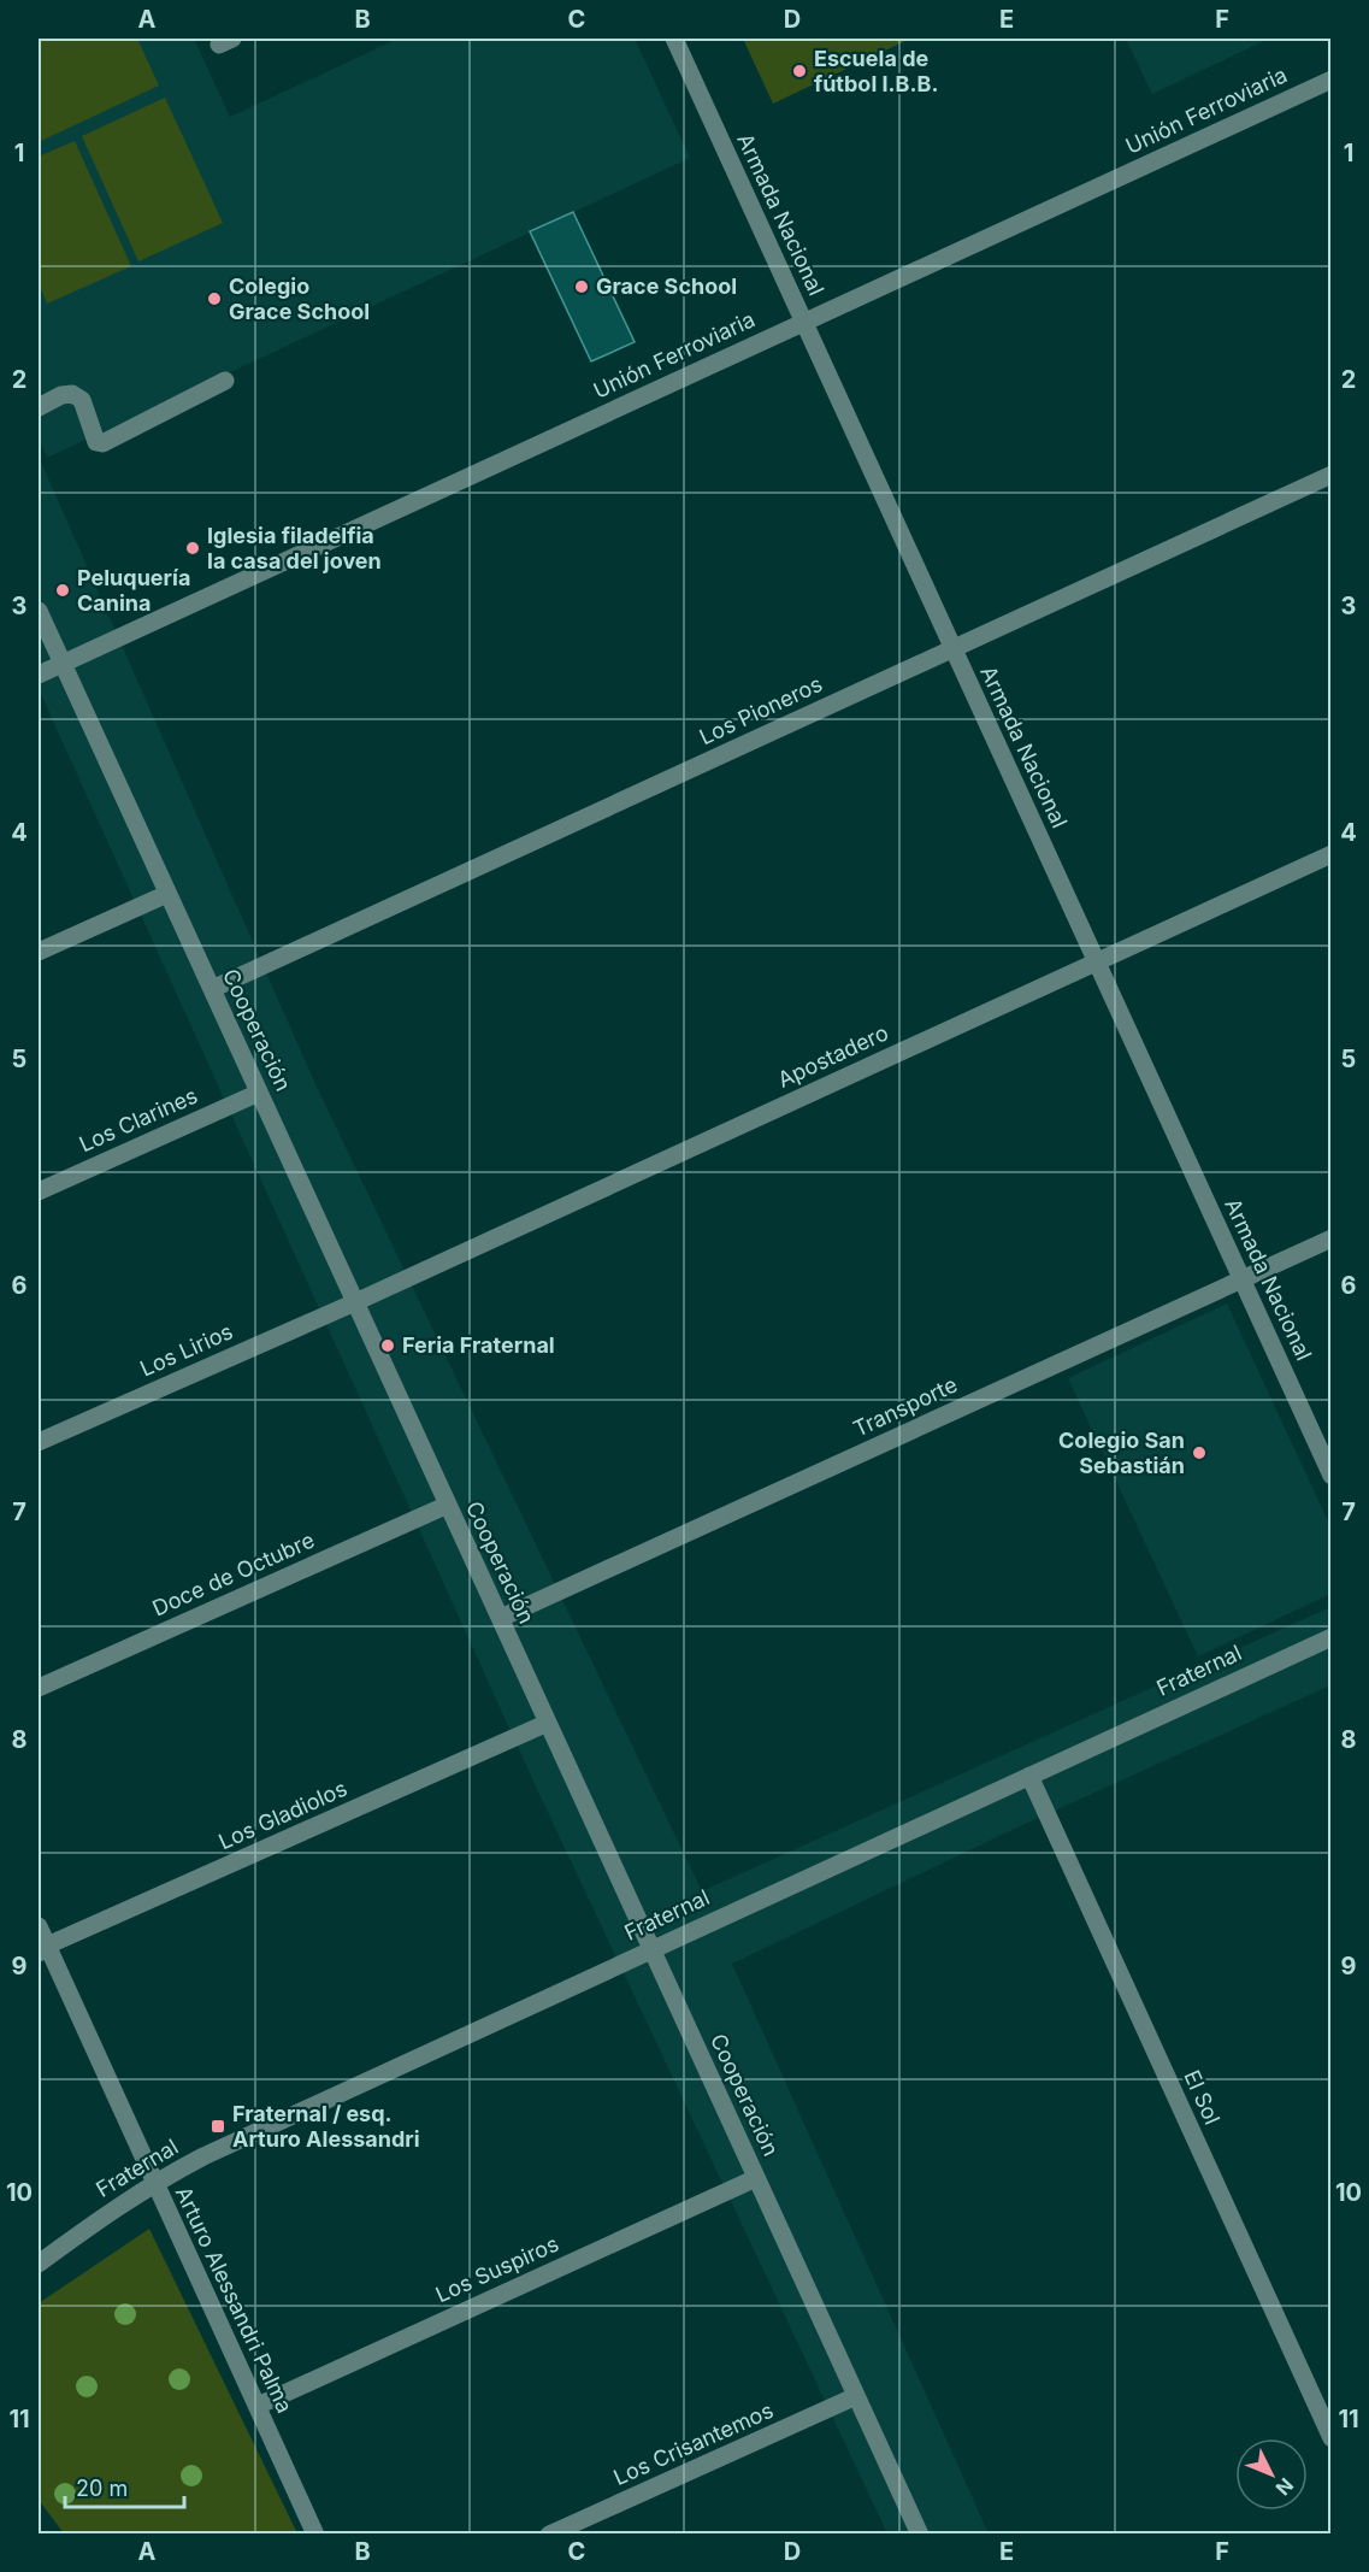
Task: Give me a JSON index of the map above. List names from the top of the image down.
{
  "streets": {
    "street": [
      "Unión Ferroviaria",
      "Armada Nacional",
      "Los Pioneros",
      "Cooperación",
      "Apostadero",
      "Los Clarines",
      "Los Lirios",
      "Transporte",
      "Doce de Octubre",
      "Fraternal",
      "Los Gladiolos",
      "El Sol",
      "Los Suspiros",
      "Arturo Alessandri Palma",
      "Los Crisantemos"
    ]
  },
  "crossings": [
    ["Unión Ferroviaria", "Armada Nacional"],
    ["Unión Ferroviaria", "Cooperación"],
    ["Armada Nacional", "Los Pioneros"],
    ["Armada Nacional", "Apostadero"],
    ["Armada Nacional", "Transporte"],
    ["Los Pioneros", "Cooperación"],
    ["Cooperación", "Apostadero"],
    ["Cooperación", "Los Clarines"],
    ["Cooperación", "Los Lirios"],
    ["Cooperación", "Transporte"],
    ["Cooperación", "Doce de Octubre"],
    ["Cooperación", "Fraternal"],
    ["Cooperación", "Los Gladiolos"],
    ["Cooperación", "Los Suspiros"],
    ["Cooperación", "Los Crisantemos"],
    ["Apostadero", "Los Lirios"],
    ["Fraternal", "El Sol"],
    ["Fraternal", "Arturo Alessandri Palma"],
    ["Los Gladiolos", "Arturo Alessandri Palma"],
    ["Los Suspiros", "Arturo Alessandri Palma"]
  ],
  "places": {
    "other": [
      "Escuela de fútbol I.B.B.",
      "Grace School",
      "Colegio Grace School",
      "Iglesia filadelfia la casa del joven",
      "Peluquería Canina",
      "Feria Fraternal",
      "Colegio San Sebastián"
    ],
    "transit": ["Fraternal / esq. Arturo Alessandri"]
  },
  "scale_bar": "20 m",
  "north": "bottom right",
  "grid": {
    "columns": [
      "A",
      "B",
      "C",
      "D",
      "E",
      "F"
    ],
    "rows": [
      "1",
      "2",
      "3",
      "4",
      "5",
      "6",
      "7",
      "8",
      "9",
      "10",
      "11"
    ]
  }
}
